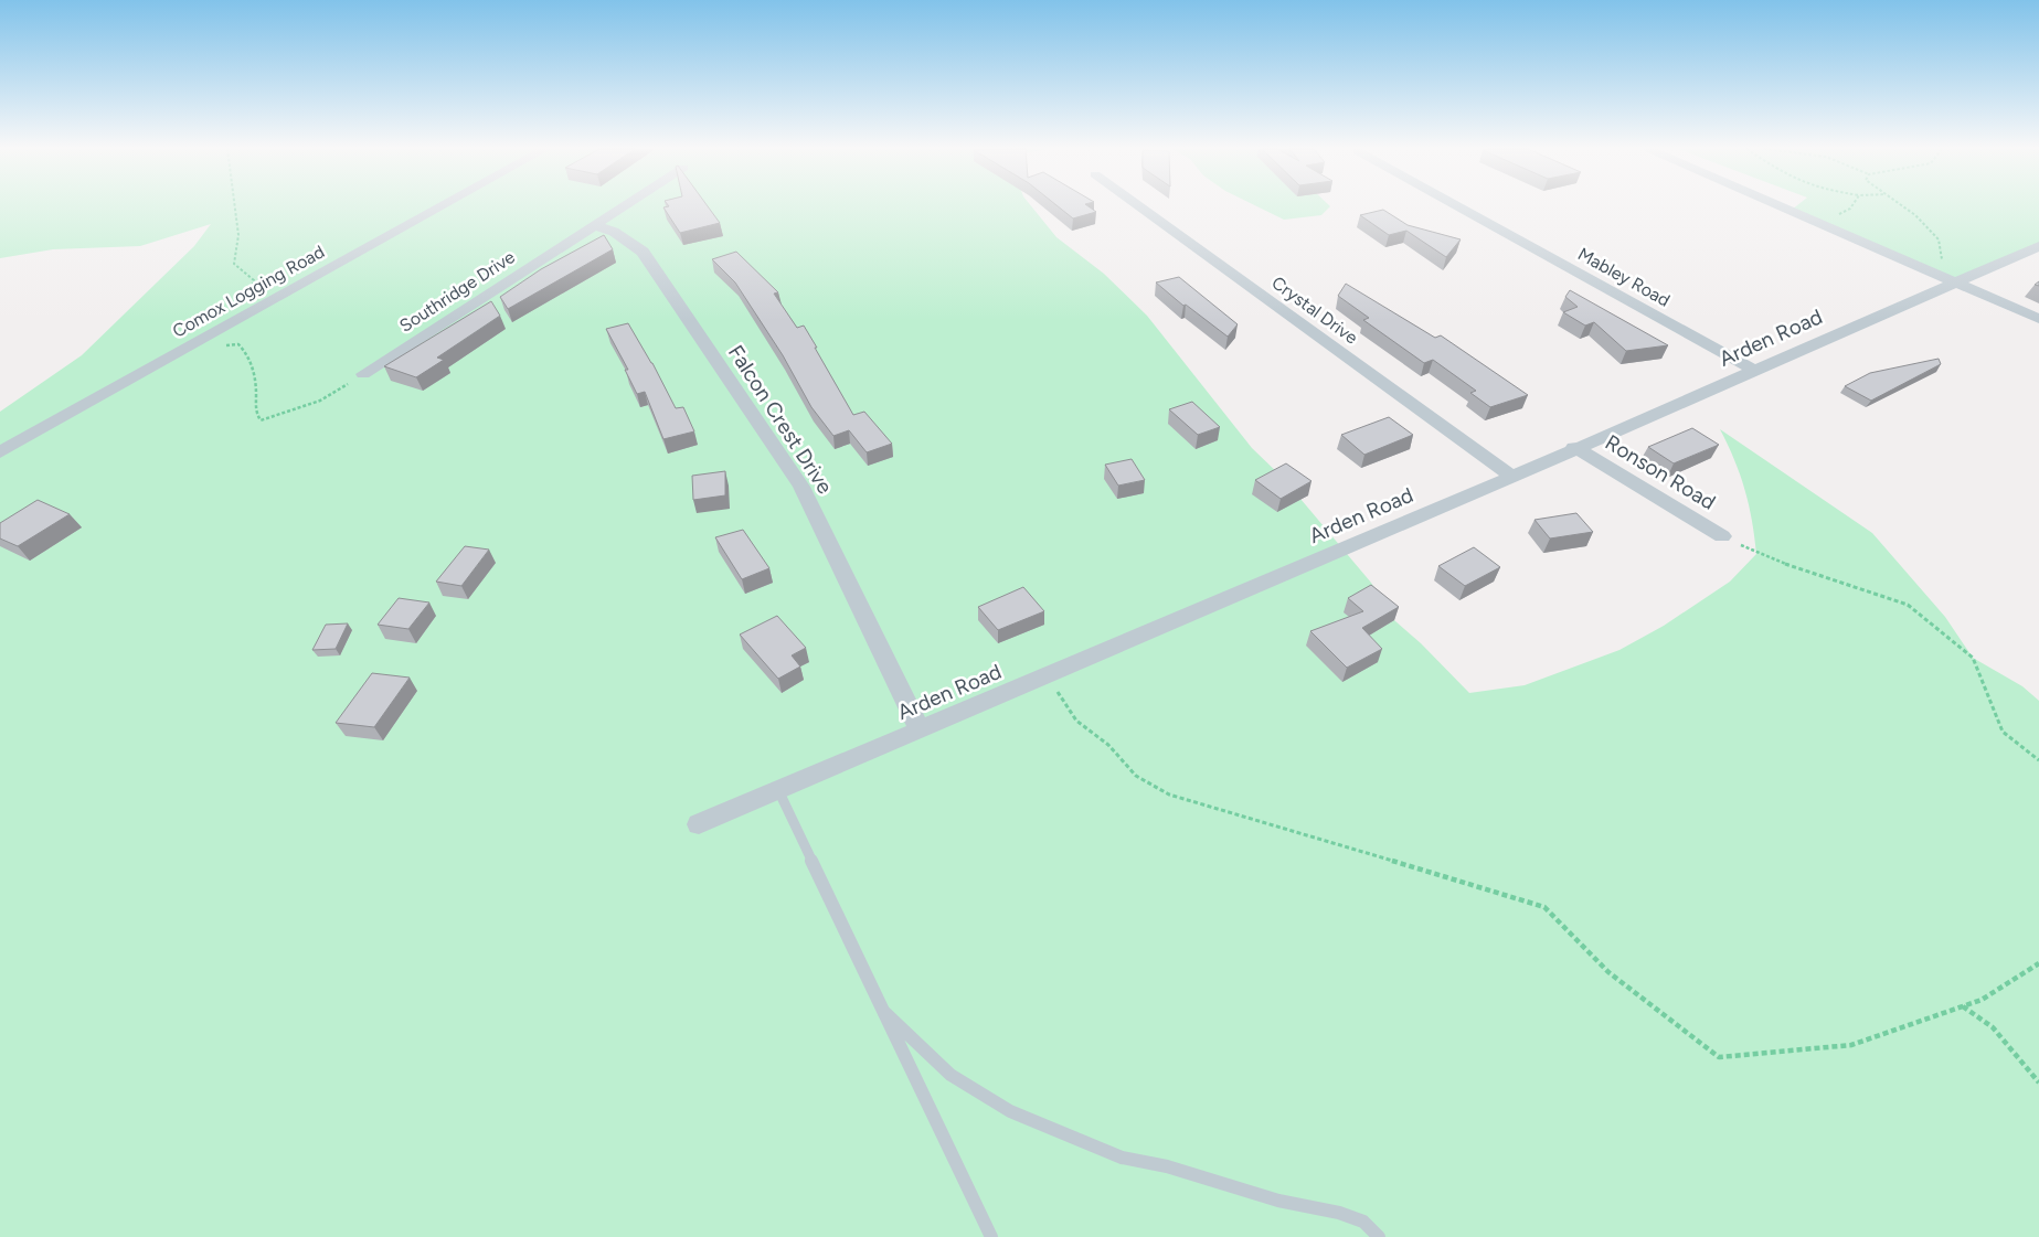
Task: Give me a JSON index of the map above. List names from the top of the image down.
{
  "streets": {
    "street": [
      "Mabley Road",
      "Comox Logging Road",
      "Southridge Drive",
      "Crystal Drive",
      "Arden Road",
      "Falcon Crest Drive",
      "Ronson Road"
    ]
  },
  "crossings": [
    ["Mabley Road", "Arden Road"],
    ["Southridge Drive", "Falcon Crest Drive"],
    ["Crystal Drive", "Arden Road"],
    ["Arden Road", "Falcon Crest Drive"],
    ["Arden Road", "Ronson Road"]
  ]
}
